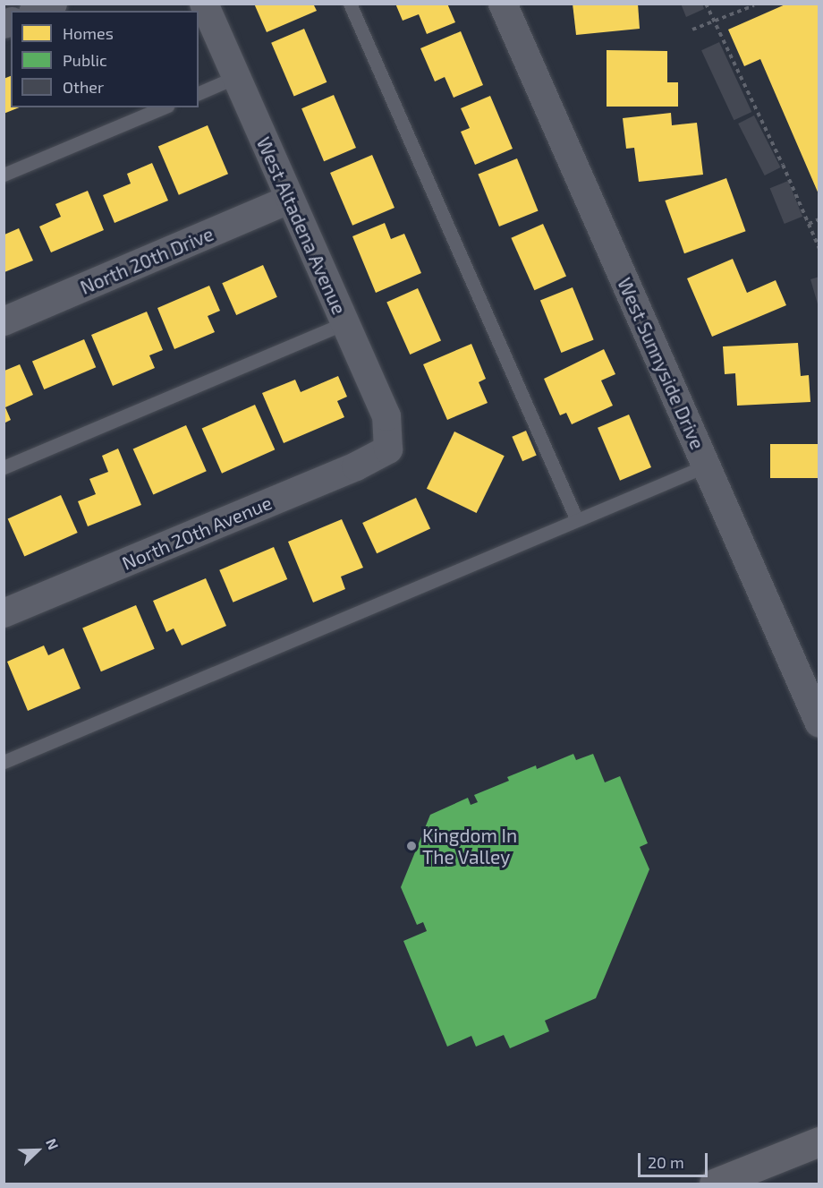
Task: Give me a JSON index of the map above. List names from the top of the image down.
{
  "streets": {
    "street": [
      "West Altadena Avenue",
      "North 20th Drive",
      "West Sunnyside Drive",
      "North 20th Avenue"
    ]
  },
  "crossings": [
    ["West Altadena Avenue", "North 20th Drive"],
    ["West Altadena Avenue", "North 20th Avenue"]
  ],
  "places": ["Kingdom In The Valley"],
  "legend": ["Homes", "Public", "Other"],
  "scale_bar": "20 m",
  "north": "top right"
}
